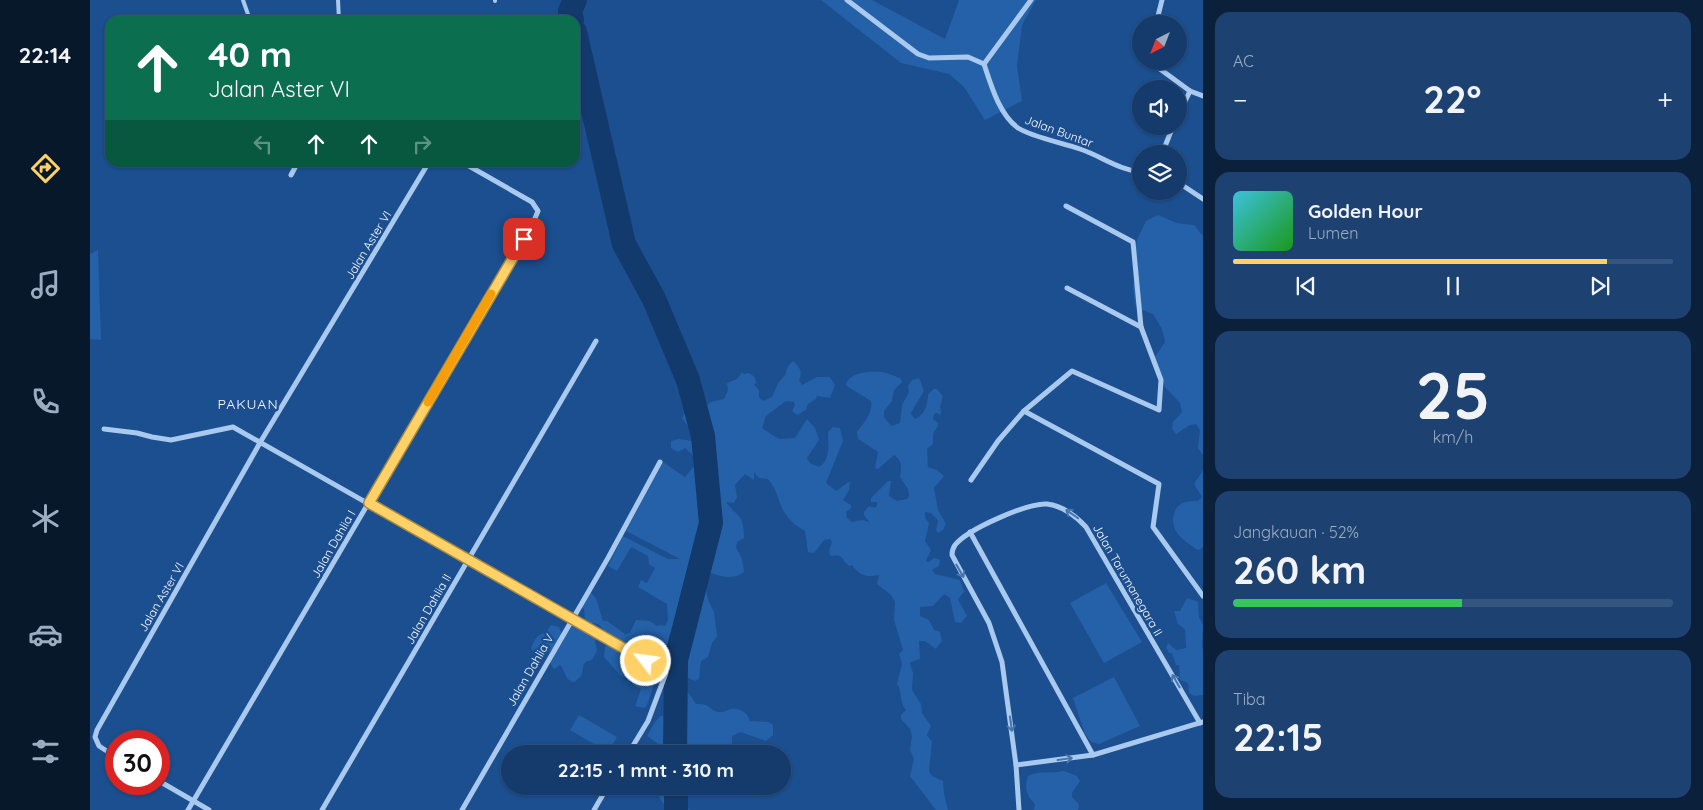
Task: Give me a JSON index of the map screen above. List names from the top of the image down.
{
  "streets": {
    "street": [
      "Jalan Buntar",
      "Jalan Aster VI",
      "Jalan Dahlia I",
      "Jalan Tarumanegara II",
      "Jalan Dahlia II",
      "Jalan Dahlia V"
    ]
  },
  "districts": ["PAKUAN"],
  "north": "bottom left",
  "page": {
    "tabs": "22:14",
    "tile": [
      "AC",
      ["25", "km/h"],
      ["Jangkauan · 52%", "260 km"],
      ["Tiba", "22:15"]
    ],
    "turn": ["40 m", "Jalan Aster VI"],
    "heat": ["−", "22°", "+"],
    "song": ["Golden Hour", "Lumen"],
    "limit": "30",
    "trip": "22:15 · 1 mnt · 310 m"
  }
}
